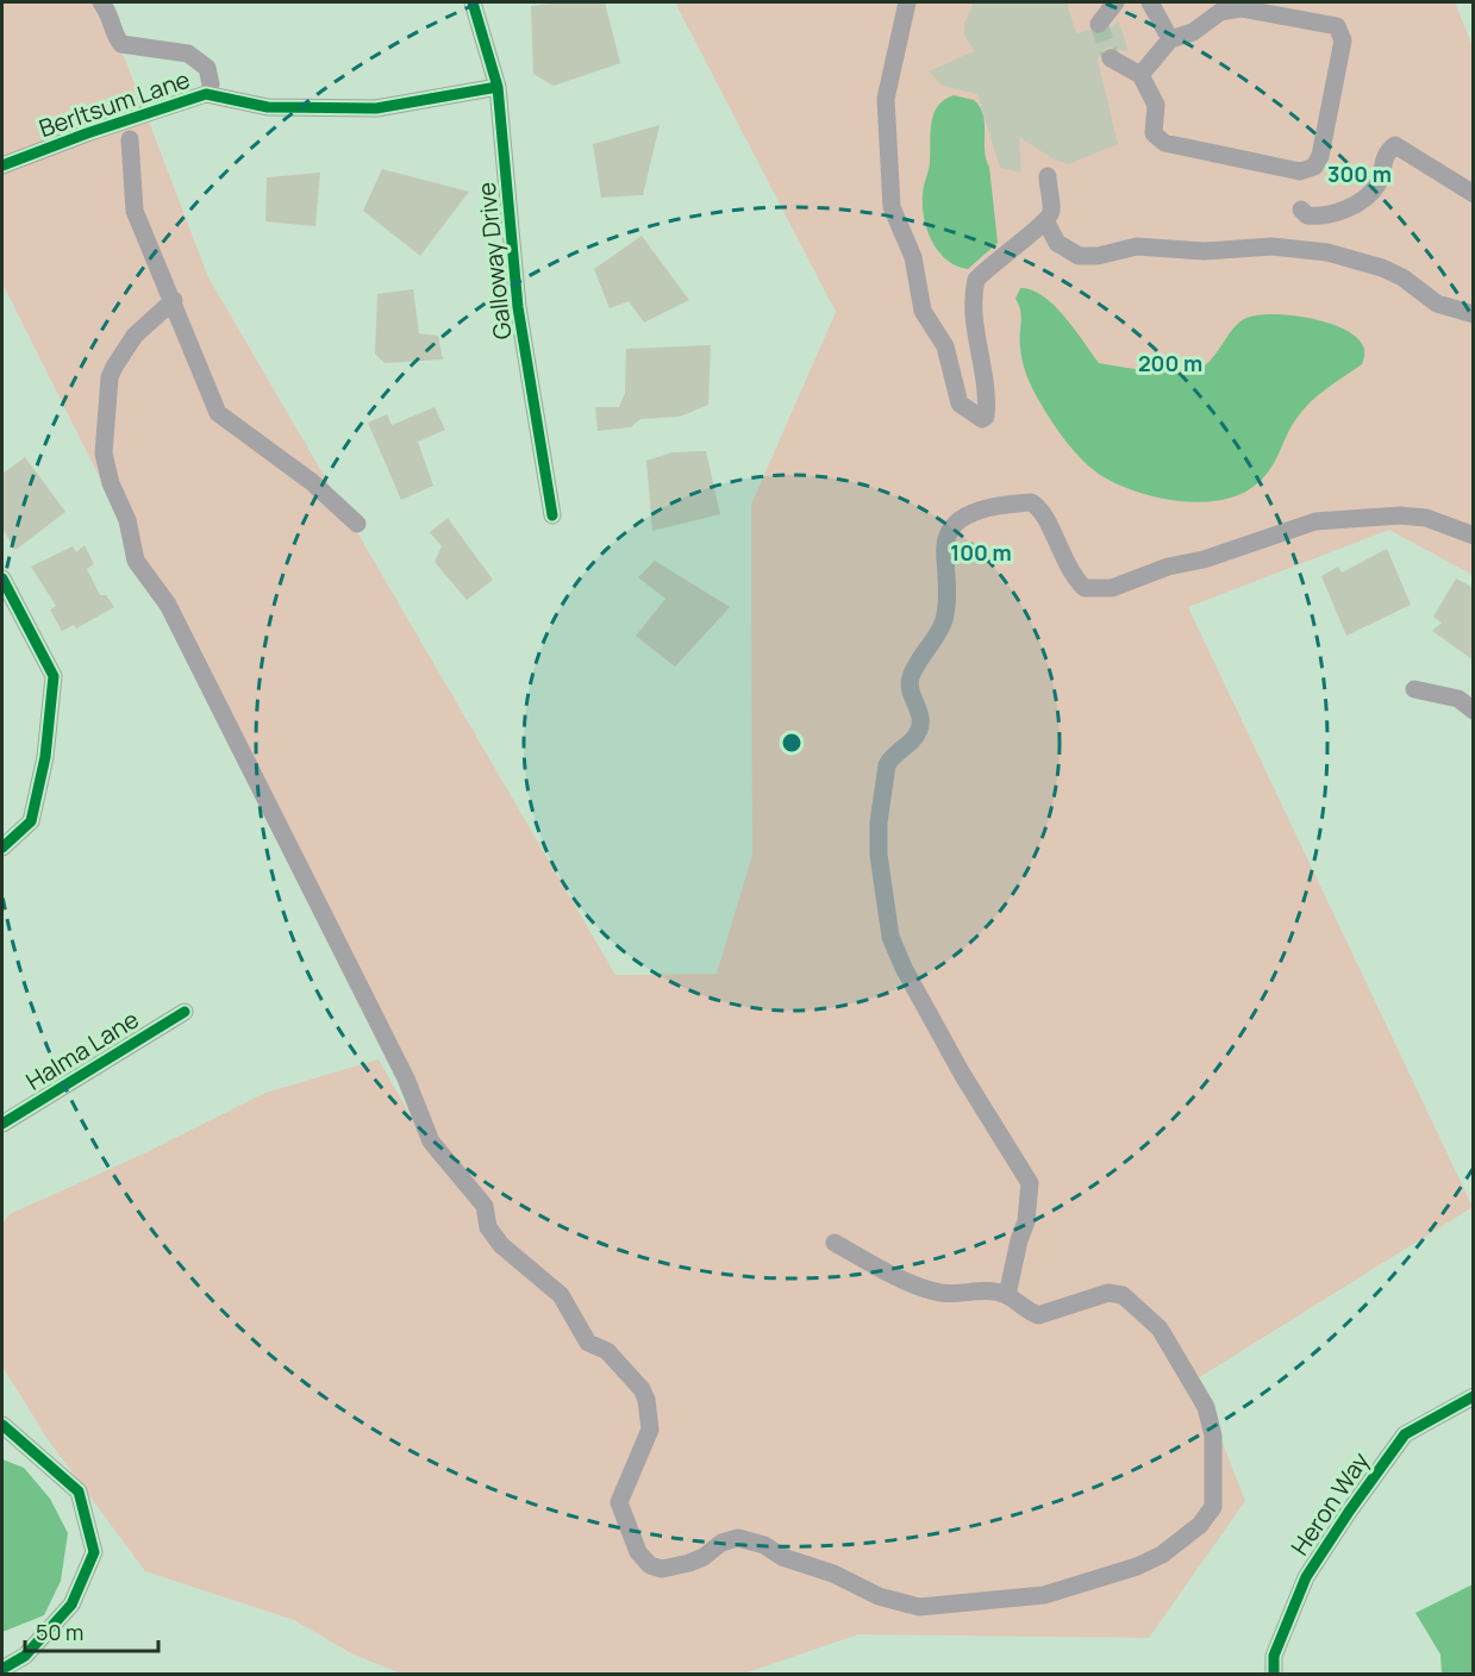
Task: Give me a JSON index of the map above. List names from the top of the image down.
{
  "streets": {
    "street": [
      "Berltsum Lane",
      "Galloway Drive",
      "Halma Lane",
      "Heron Way"
    ]
  },
  "crossings": [
    ["Berltsum Lane", "Galloway Drive"]
  ],
  "scale_bar": "50 m",
  "rings": ["300 m", "200 m", "100 m"]
}
